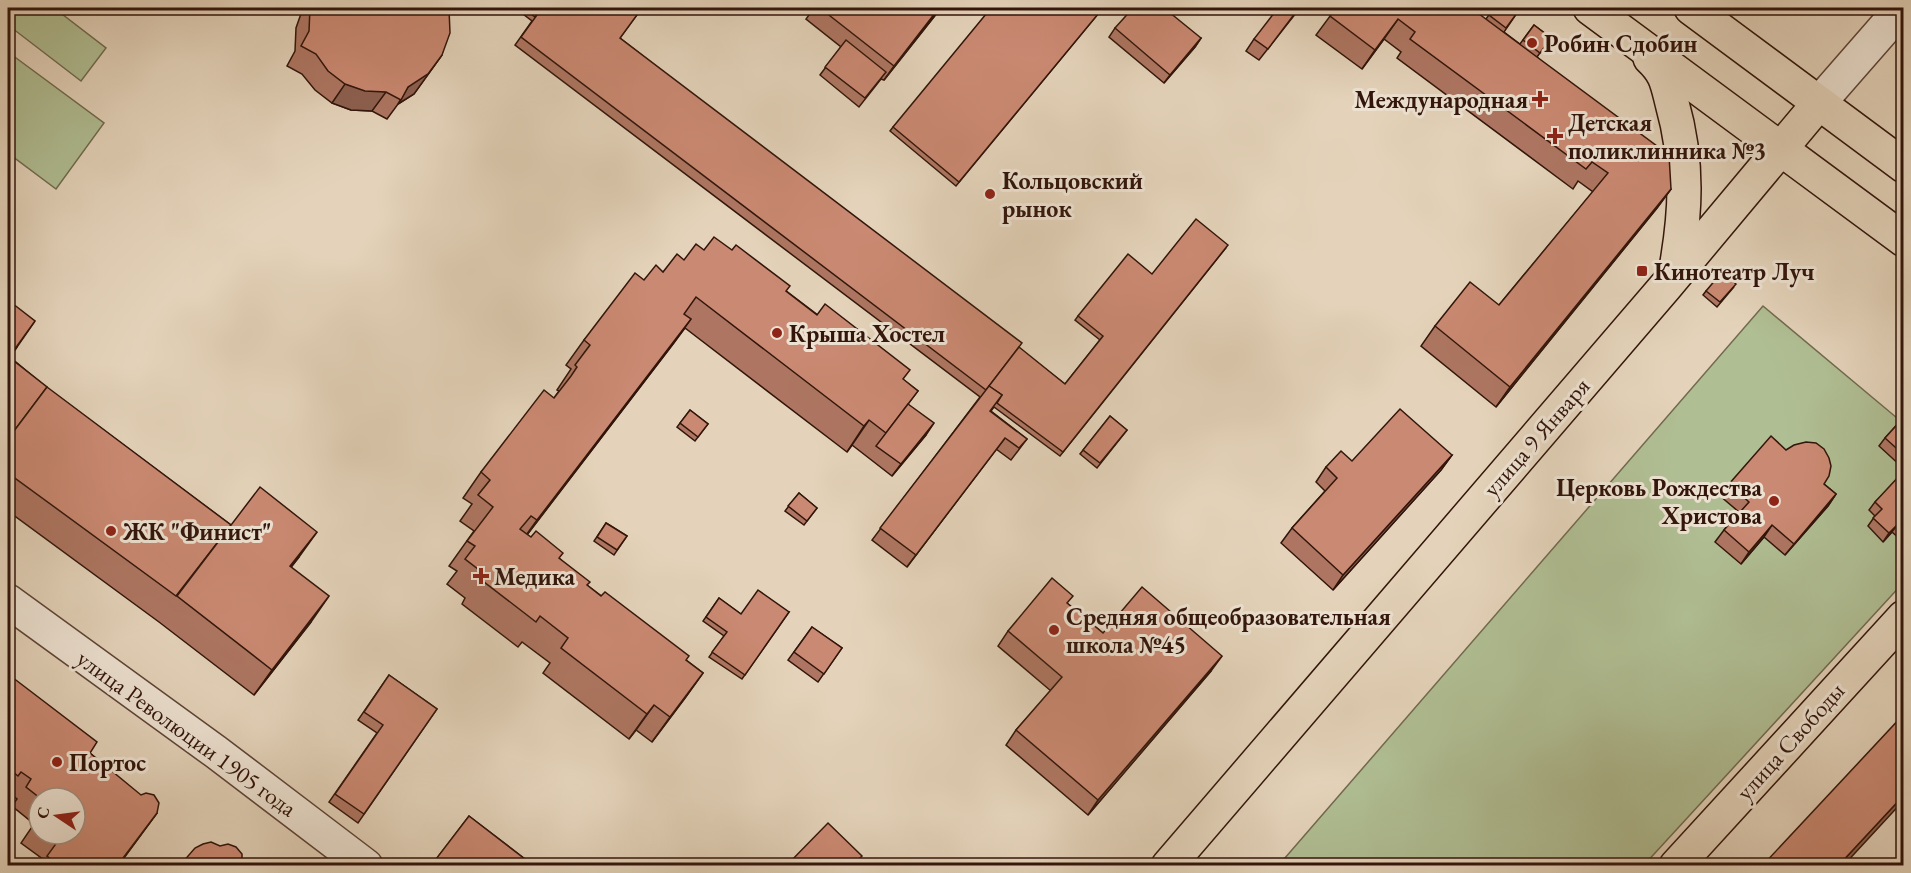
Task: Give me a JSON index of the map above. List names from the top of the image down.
{
  "streets": {
    "main road": ["улица 9 Января", "улица Свободы"],
    "street": ["улица Революции 1905 года"]
  },
  "places": {
    "other": [
      "Робин Сдобин",
      "Кольцовский рынок",
      "Крыша Хостел",
      "Церковь Рождества Христова",
      "ЖК \"Финист\"",
      "Средняя общеобразовательная школа №45",
      "Портос"
    ],
    "health": ["Международная", "Детская поликлинника №3", "Медика"],
    "transit": ["Кинотеатр Луч"]
  },
  "north": "left"
}
